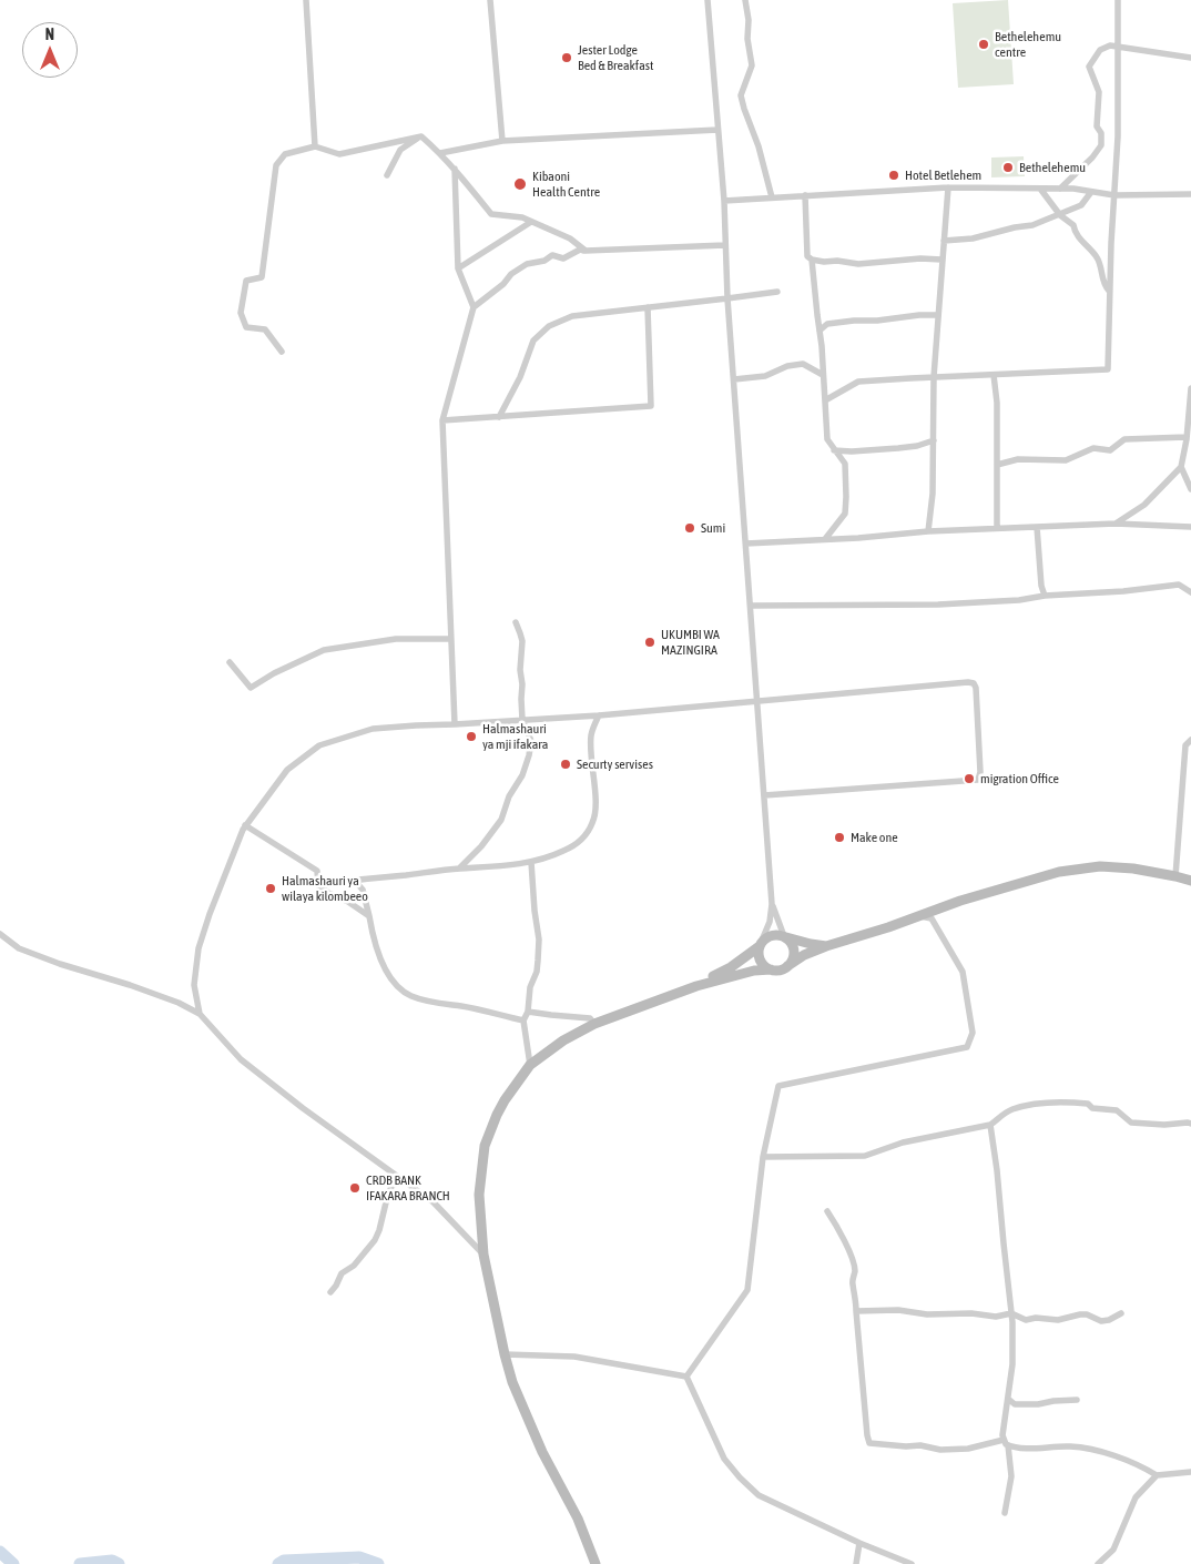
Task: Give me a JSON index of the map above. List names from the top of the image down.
{
  "places": [
    "Bethelehemu centre",
    "Jester Lodge Bed & Breakfast",
    "Bethelehemu",
    "Hotel Betlehem",
    "Kibaoni Health Centre",
    "Sumi",
    "UKUMBI WA MAZINGIRA",
    "Halmashauri ya mji ifakara",
    "Securty servises",
    "migration Office",
    "Make one",
    "Halmashauri ya wilaya kilombeeo",
    "CRDB BANK IFAKARA BRANCH"
  ],
  "north": "top"
}
